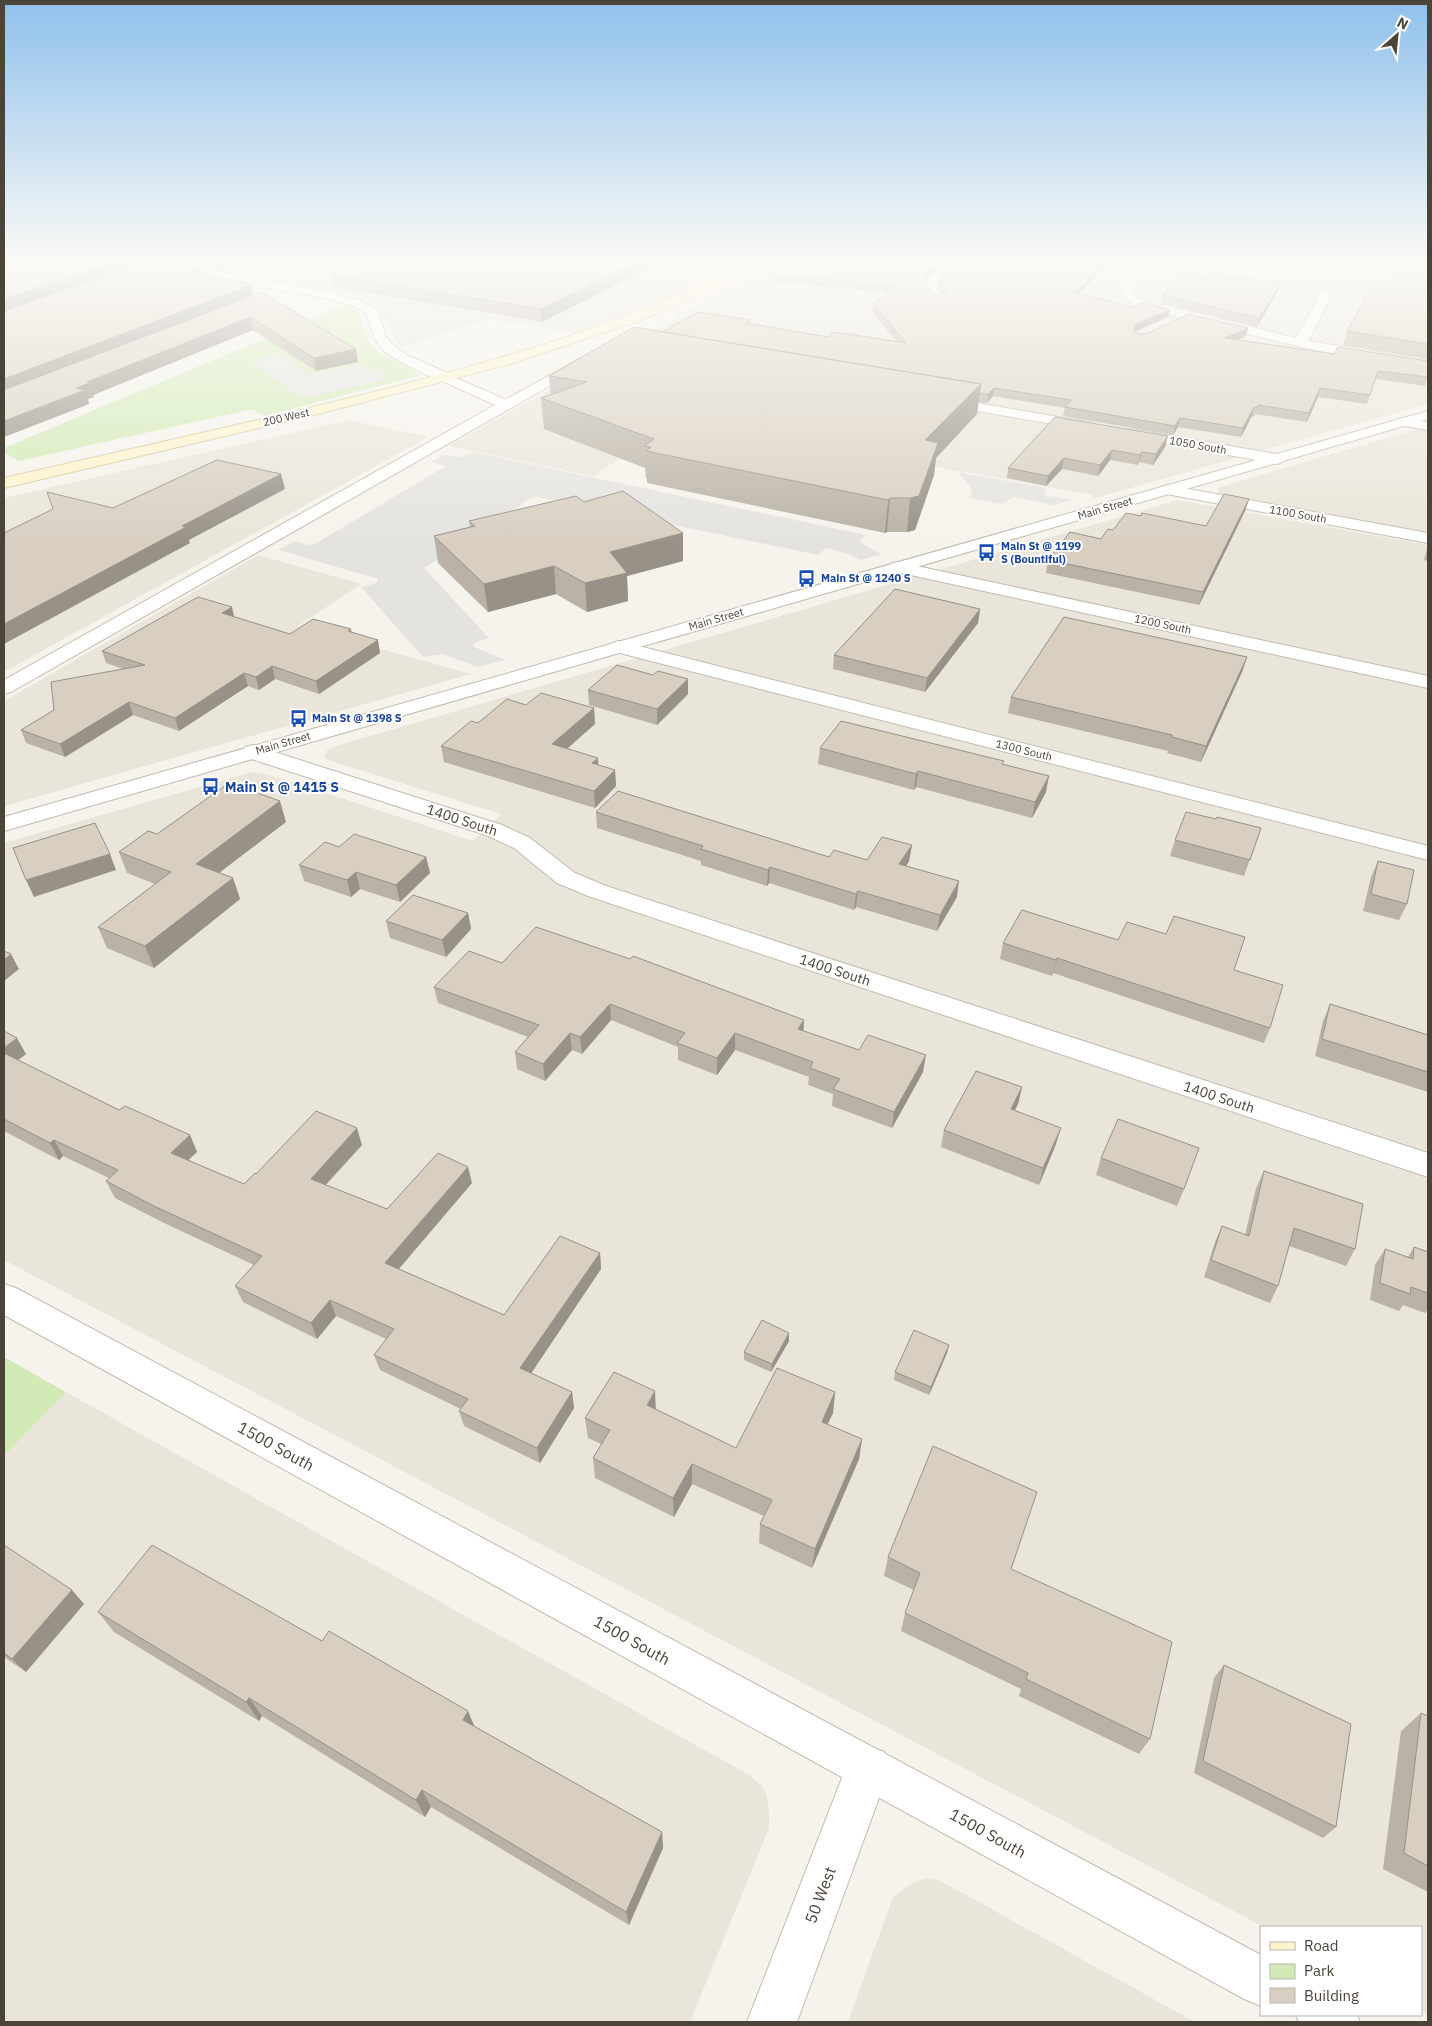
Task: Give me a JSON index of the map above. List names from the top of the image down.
{
  "streets": {
    "main road": ["200 West"],
    "street": [
      "1050 South",
      "Main Street",
      "1100 South",
      "1200 South",
      "1300 South",
      "1400 South",
      "1500 South",
      "50 West"
    ]
  },
  "crossings": [
    ["1050 South", "Main Street"],
    ["Main Street", "1100 South"],
    ["Main Street", "1200 South"],
    ["Main Street", "1300 South"],
    ["Main Street", "1400 South"],
    ["1500 South", "50 West"]
  ],
  "places": {
    "bus stop": [
      "Main St @ 1199 S (Bountiful)",
      "Main St @ 1240 S",
      "Main St @ 1398 S",
      "Main St @ 1415 S"
    ]
  },
  "legend": ["Road", "Park", "Building"],
  "north": "top right"
}
